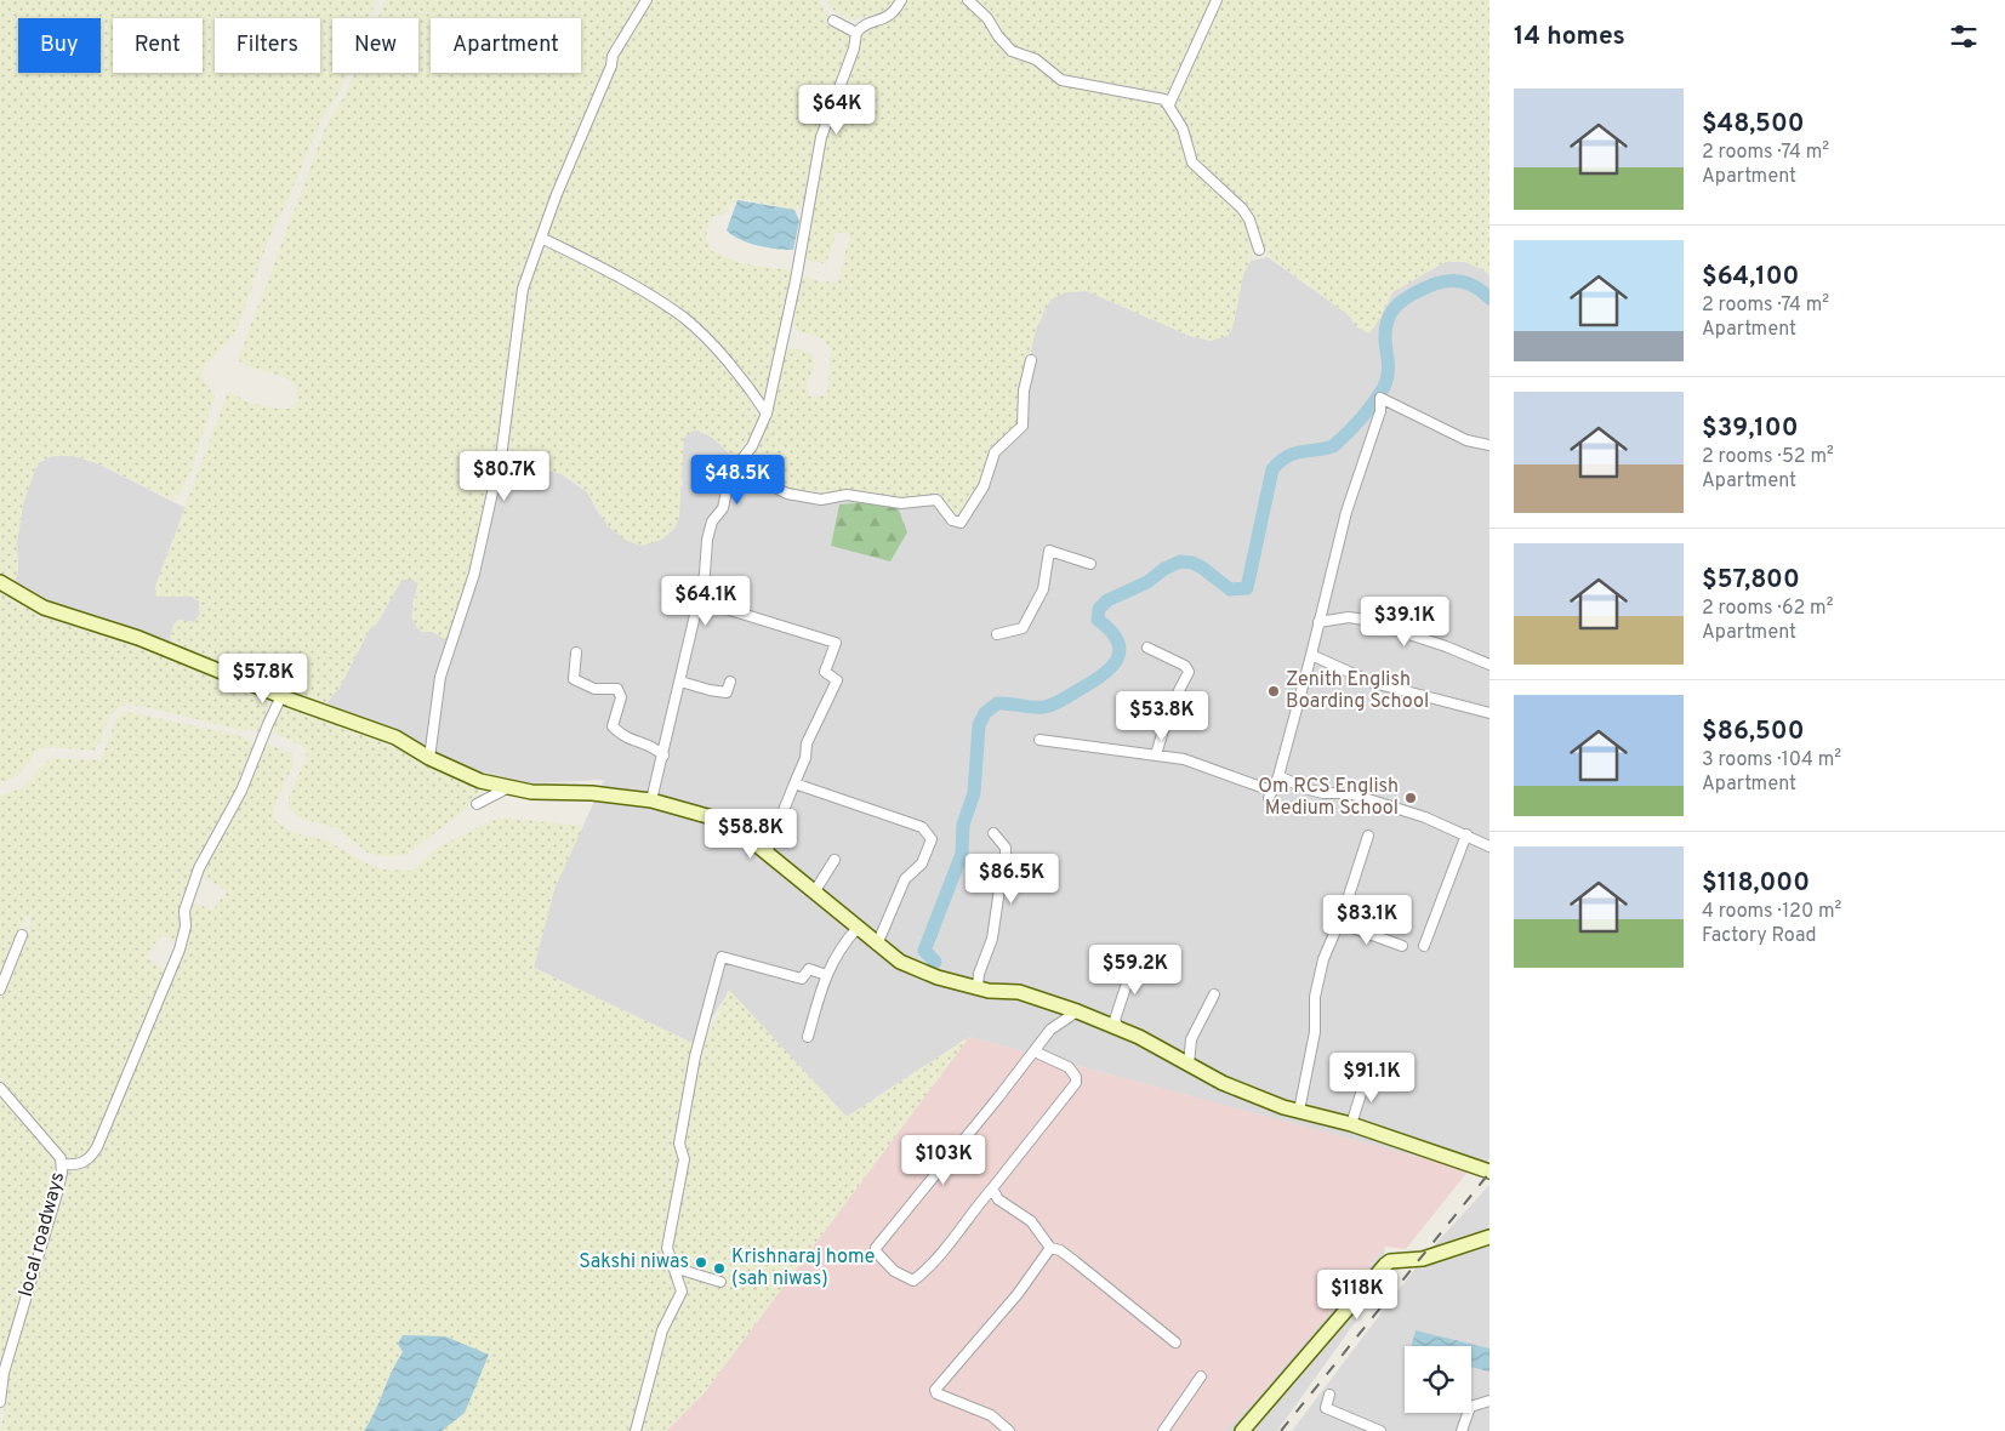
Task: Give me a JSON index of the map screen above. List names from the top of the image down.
{
  "streets": {
    "street": ["local roadways"]
  },
  "places": [
    "Zenith English Boarding School",
    "Om RCS English Medium School",
    "Sakshi niwas",
    "Krishnaraj home (sah niwas)"
  ],
  "page": {
    "heading": "14 homes",
    "chip": [
      "Buy",
      "Rent",
      "Filters",
      "New",
      "Apartment"
    ],
    "list": [
      {
        "name": "$48,500",
        "note": "2 rooms · 74 m² · Apartment"
      },
      {
        "name": "$64,100",
        "note": "2 rooms · 74 m² · Apartment"
      },
      {
        "name": "$39,100",
        "note": "2 rooms · 52 m² · Apartment"
      },
      {
        "name": "$57,800",
        "note": "2 rooms · 62 m² · Apartment"
      },
      {
        "name": "$86,500",
        "note": "3 rooms · 104 m² · Apartment"
      },
      {
        "name": "$118,000",
        "note": "4 rooms · 120 m² · Factory Road"
      }
    ],
    "price": [
      "$64K",
      "$80.7K",
      "$48.5K",
      "$64.1K",
      "$39.1K",
      "$57.8K",
      "$53.8K",
      "$58.8K",
      "$86.5K",
      "$83.1K",
      "$59.2K",
      "$91.1K",
      "$103K",
      "$118K"
    ]
  }
}
